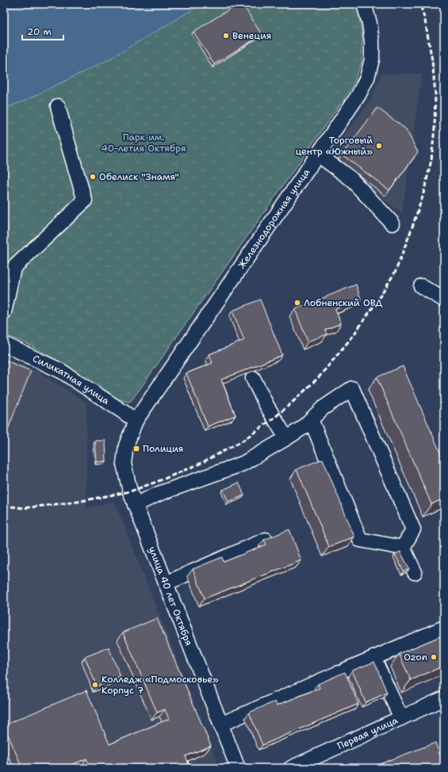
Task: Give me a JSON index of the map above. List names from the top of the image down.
{
  "streets": {
    "street": [
      "Железнодорожная улица",
      "Силикатная улица",
      "улица 40 лет Октября",
      "Первая улица"
    ]
  },
  "crossings": [
    ["Железнодорожная улица", "Силикатная улица"],
    ["Железнодорожная улица", "улица 40 лет Октября"],
    ["Силикатная улица", "улица 40 лет Октября"]
  ],
  "parks": ["Парк им. 40-летия Октября"],
  "places": {
    "other": [
      "Венеция",
      "Торговый центр «Южный»",
      "Обелиск \"Знамя\"",
      "Лобненский ОВД",
      "Ozon",
      "Колледж «Подмосковье» Корпус 7"
    ],
    "transit": ["Полиция"]
  },
  "scale_bar": "20 m"
}
